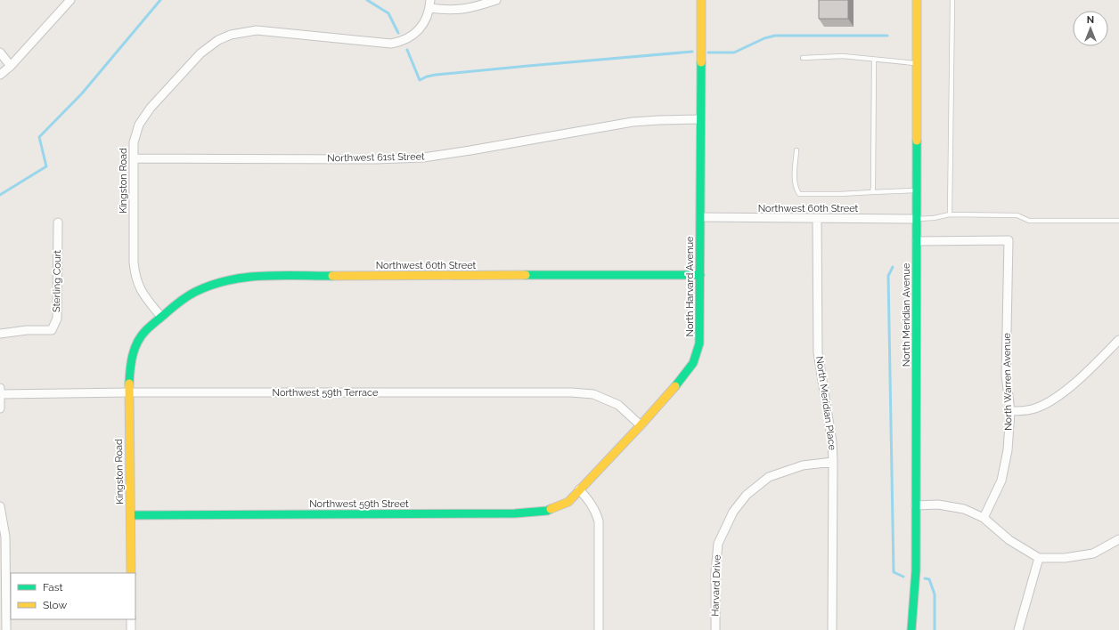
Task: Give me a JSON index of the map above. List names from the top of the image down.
{
  "streets": {
    "street": [
      "Northwest 61st Street",
      "Kingston Road",
      "Northwest 60th Street",
      "Sterling Court",
      "North Harvard Avenue",
      "North Meridian Avenue",
      "North Warren Avenue",
      "Northwest 59th Terrace",
      "North Meridian Place",
      "Northwest 59th Street",
      "Harvard Drive"
    ]
  },
  "crossings": [
    ["Northwest 61st Street", "Kingston Road"],
    ["Northwest 61st Street", "North Harvard Avenue"],
    ["Kingston Road", "Northwest 60th Street"],
    ["Kingston Road", "Northwest 59th Terrace"],
    ["Kingston Road", "Northwest 59th Street"],
    ["Northwest 60th Street", "North Harvard Avenue"],
    ["Northwest 60th Street", "North Meridian Avenue"],
    ["Northwest 60th Street", "North Meridian Place"],
    ["North Harvard Avenue", "Northwest 59th Terrace"],
    ["North Harvard Avenue", "Northwest 59th Street"],
    ["North Meridian Avenue", "North Warren Avenue"],
    ["North Meridian Place", "Harvard Drive"]
  ],
  "legend": ["Fast", "Slow"],
  "north": "top"
}
